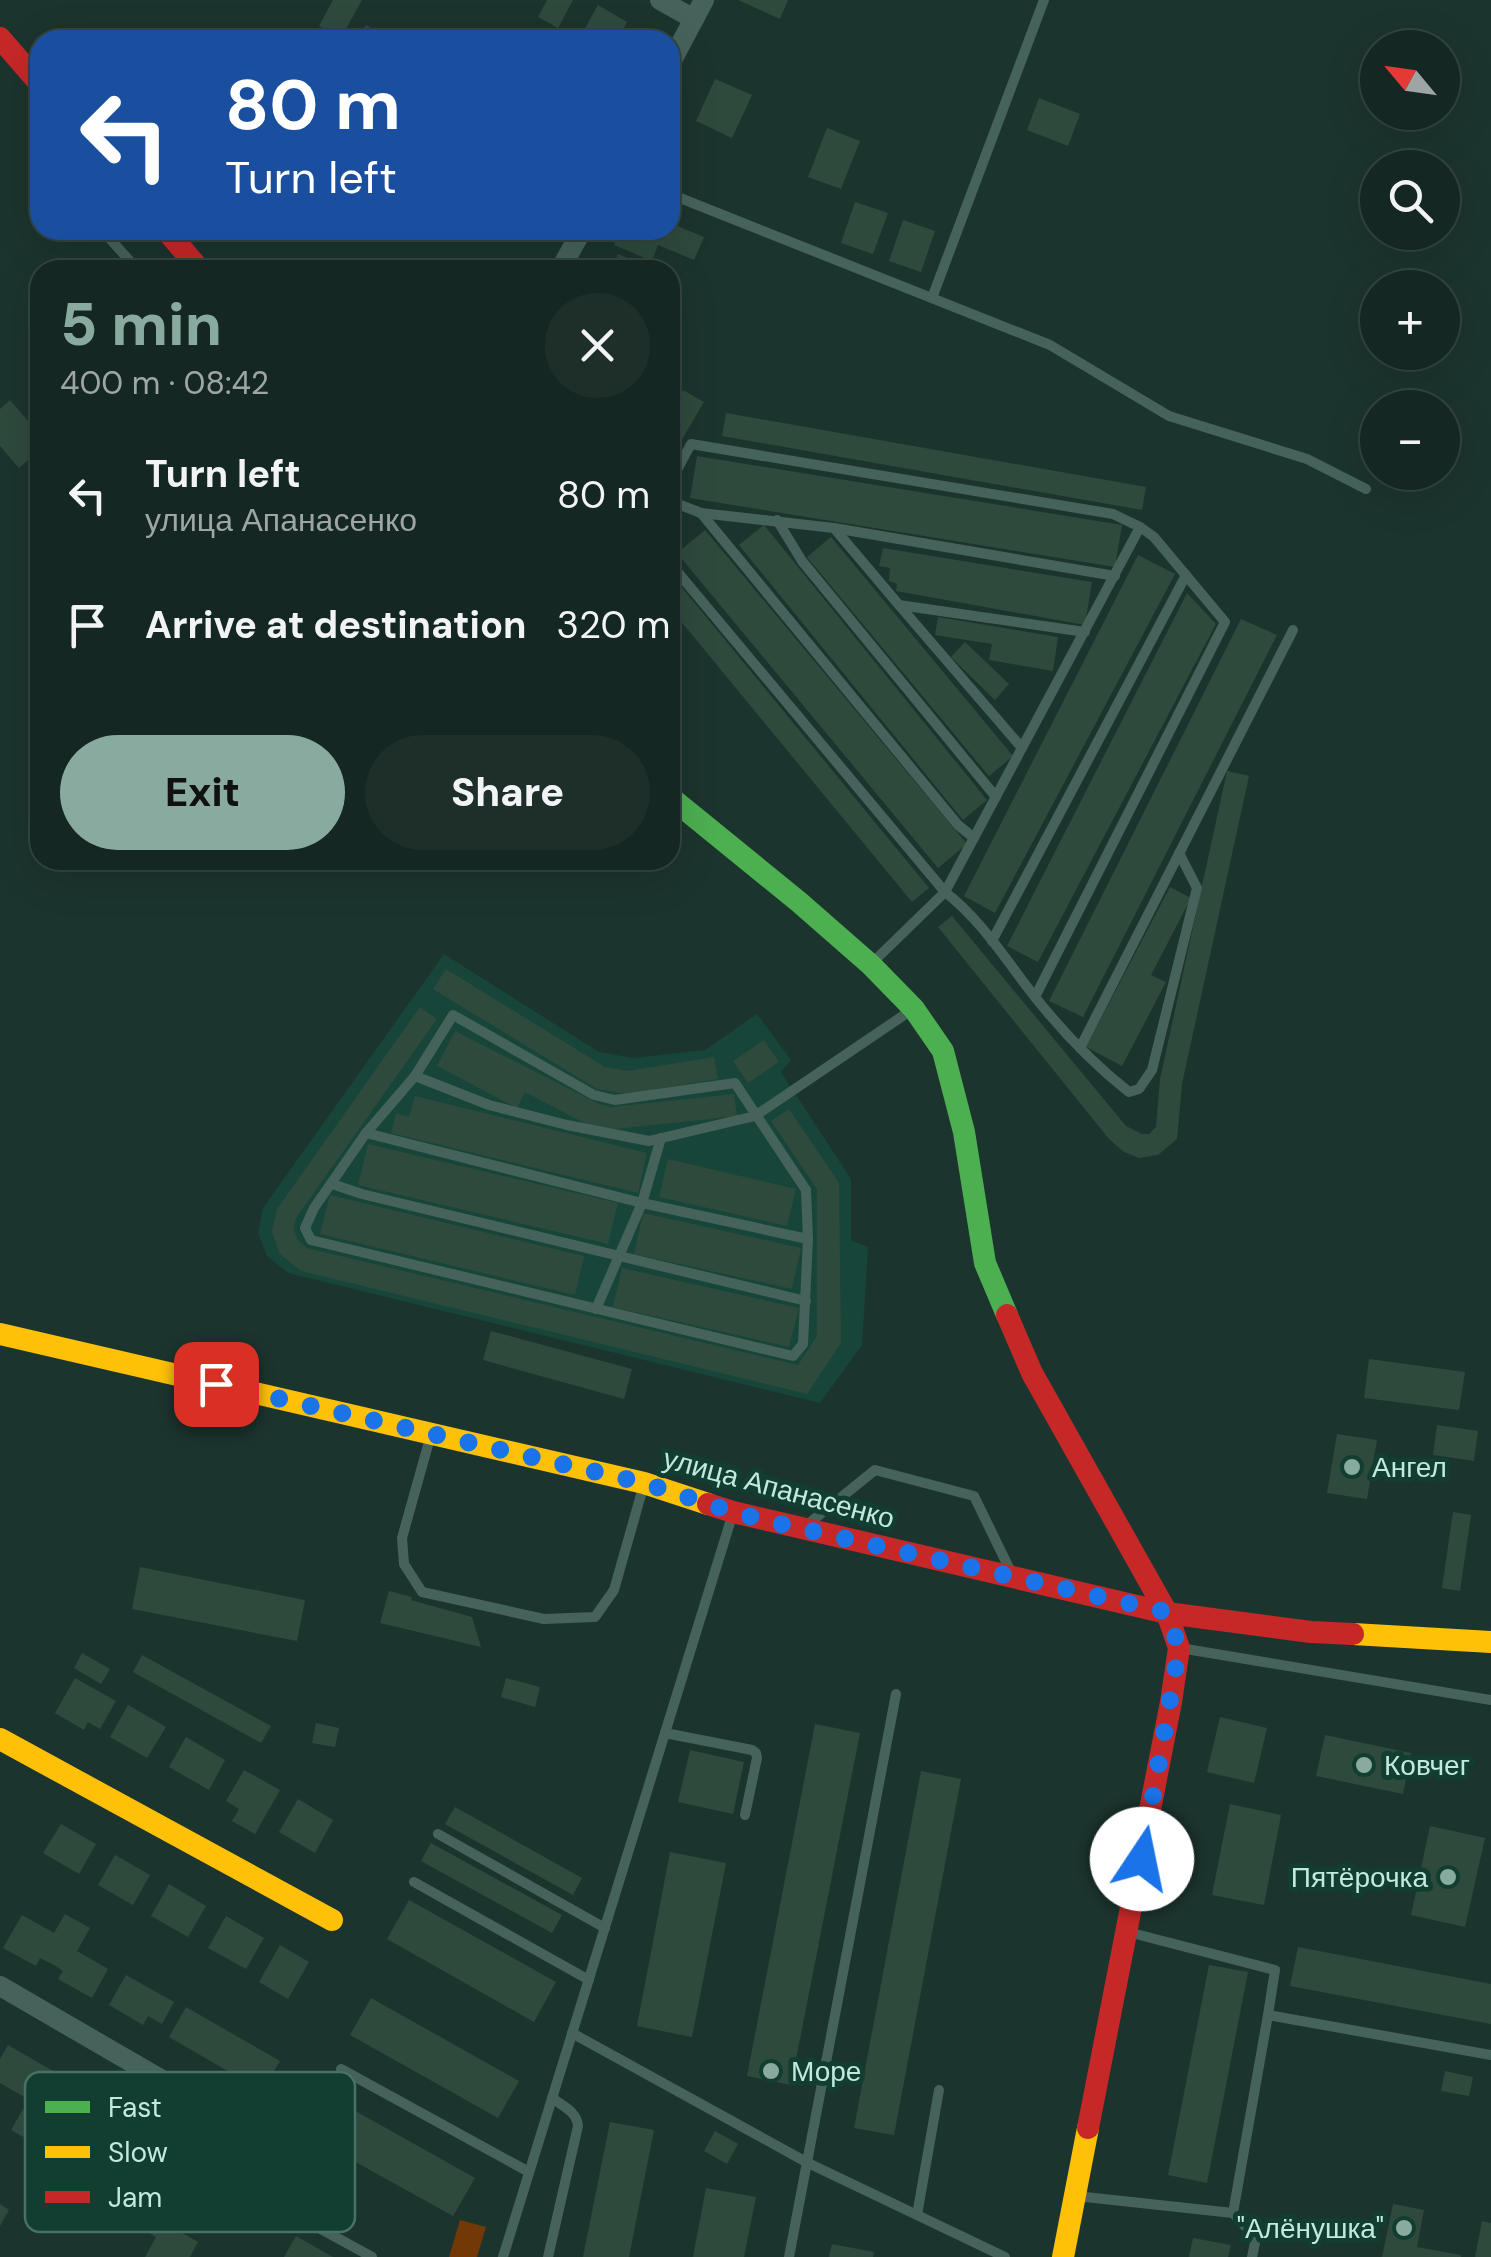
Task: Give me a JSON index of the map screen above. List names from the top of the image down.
{
  "streets": {
    "main road": ["улица Апанасенко"]
  },
  "places": [
    "Ангел",
    "Ковчег",
    "Пятёрочка",
    "Море",
    "\"Алёнушка\""
  ],
  "legend": ["Fast", "Slow", "Jam"],
  "north": "top left",
  "page": {
    "map_buttons": ["+", "−"],
    "turn": ["80 m", "Turn left"],
    "heading": ["5 min", "400 m · 08:42"],
    "list": [
      {
        "name": "Turn left",
        "note": "улица Апанасенко",
        "value": "80 m"
      },
      {
        "name": "Arrive at destination",
        "value": "320 m"
      }
    ],
    "buttons": ["Exit", "Share"]
  }
}
